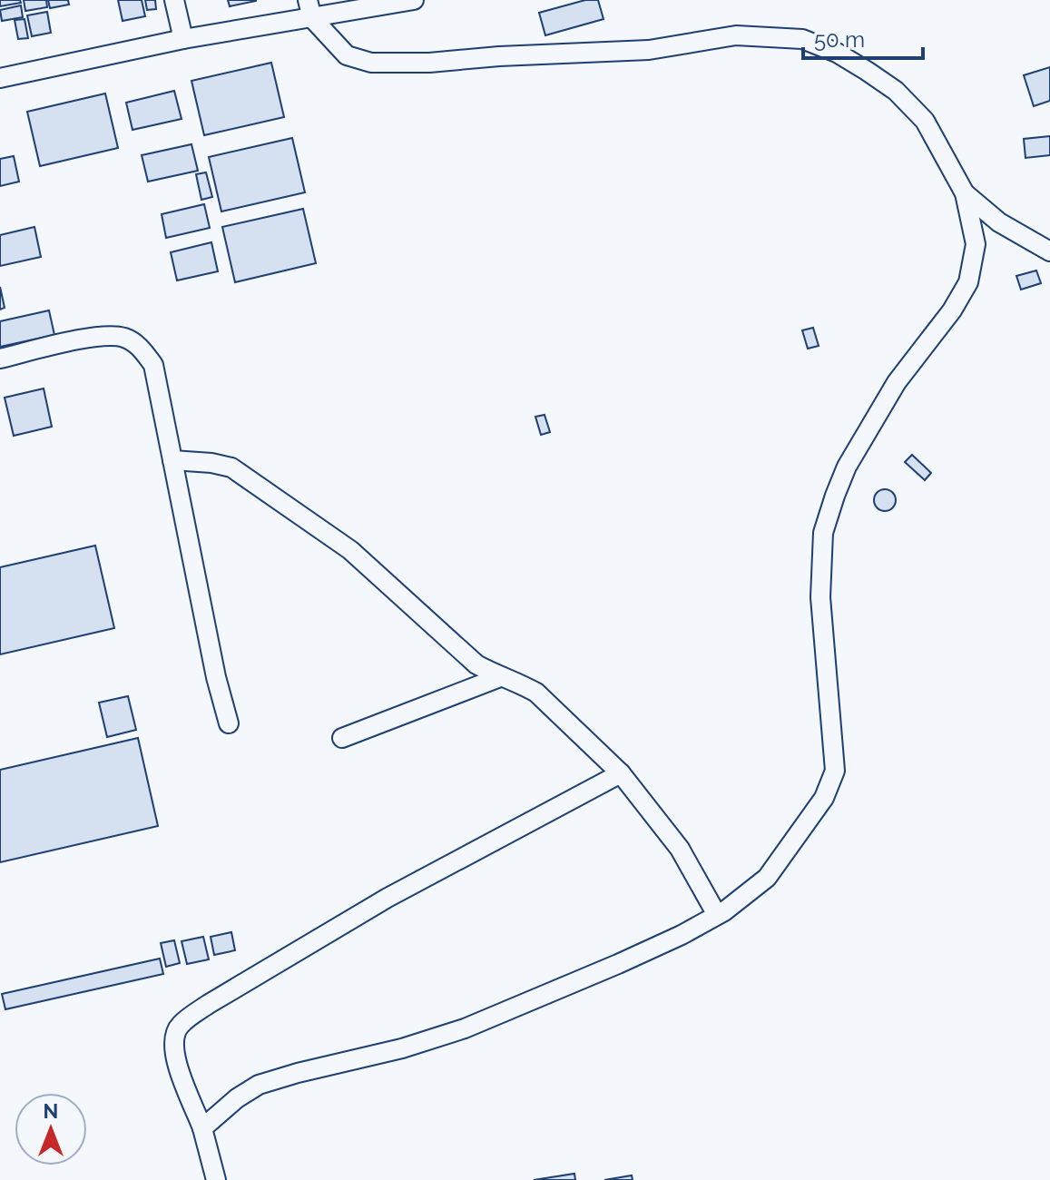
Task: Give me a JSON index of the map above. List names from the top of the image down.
{
  "scale_bar": "50 m",
  "north": "top"
}
